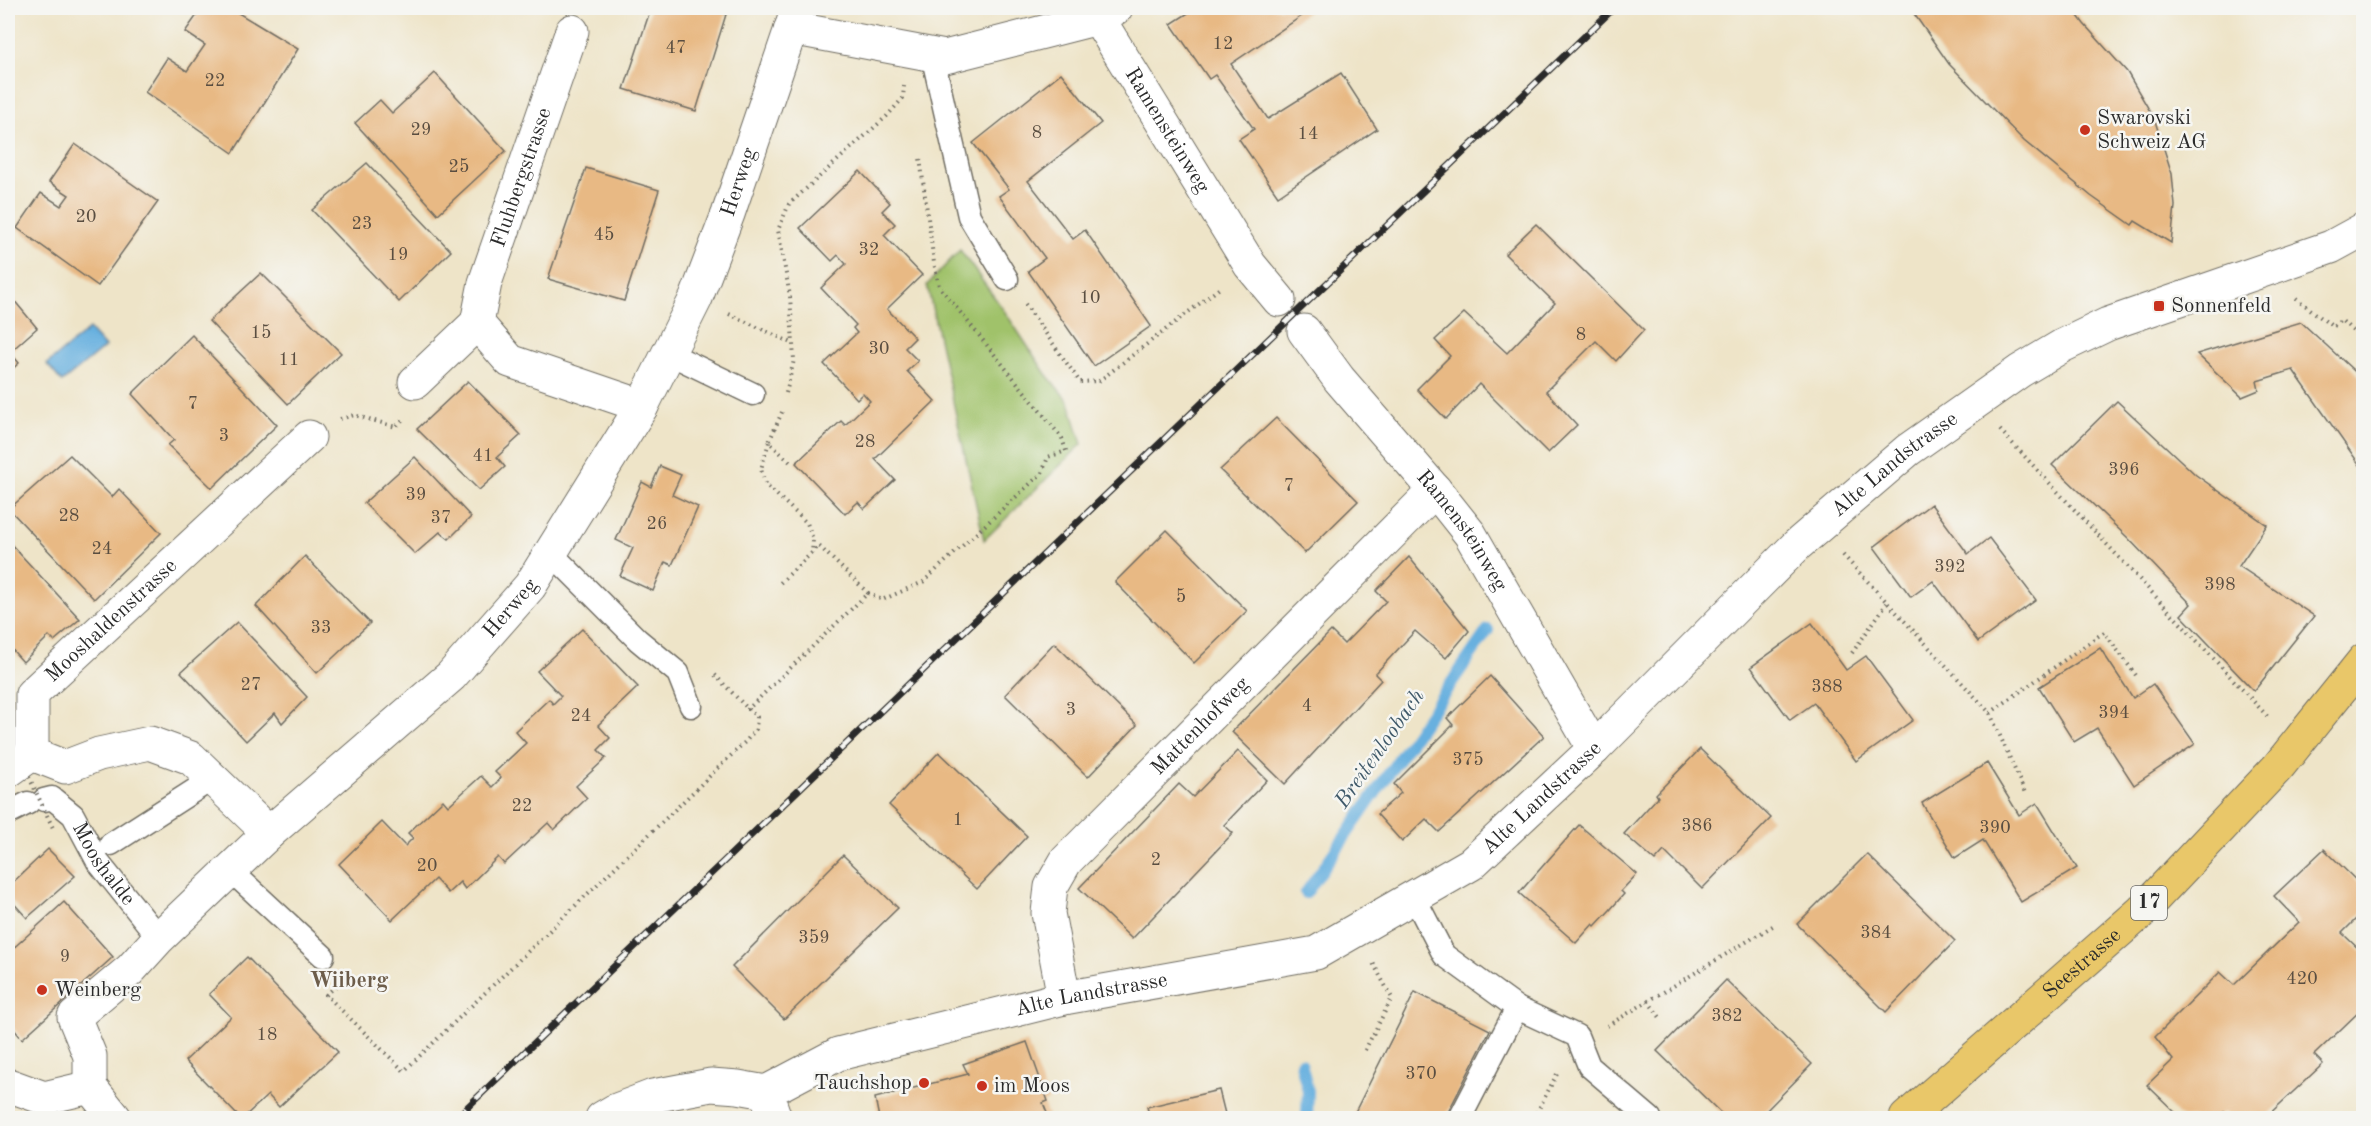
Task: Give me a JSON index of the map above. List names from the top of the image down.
{
  "streets": {
    "main road": ["17", "Seestrasse"],
    "street": [
      "Ramensteinweg",
      "Fluhbergstrasse",
      "Herweg",
      "Alte Landstrasse",
      "Mooshaldenstrasse",
      "Mattenhofweg"
    ],
    "lane": ["Mooshalde"]
  },
  "crossings": [
    ["Ramensteinweg", "Alte Landstrasse"],
    ["Ramensteinweg", "Mattenhofweg"],
    ["Herweg", "Mooshalde"],
    ["Alte Landstrasse", "Mattenhofweg"]
  ],
  "districts": ["Wiiberg"],
  "water": ["Breitenloobach"],
  "places": {
    "other": [
      "Swarovski Schweiz AG",
      "Weinberg",
      "Tauchshop",
      "im Moos"
    ],
    "transit": ["Sonnenfeld"]
  },
  "house_numbers": [
    "12",
    "47",
    "22",
    "29",
    "8",
    "14",
    "25",
    "20",
    "23",
    "45",
    "32",
    "19",
    "10",
    "15",
    "8",
    "30",
    "11",
    "7",
    "3",
    "28",
    "41",
    "396",
    "7",
    "39",
    "28",
    "37",
    "26",
    "24",
    "392",
    "398",
    "5",
    "33",
    "27",
    "388",
    "4",
    "3",
    "394",
    "24",
    "375",
    "22",
    "1",
    "386",
    "390",
    "2",
    "20",
    "384",
    "359",
    "9",
    "420",
    "382",
    "18",
    "370"
  ]
}
